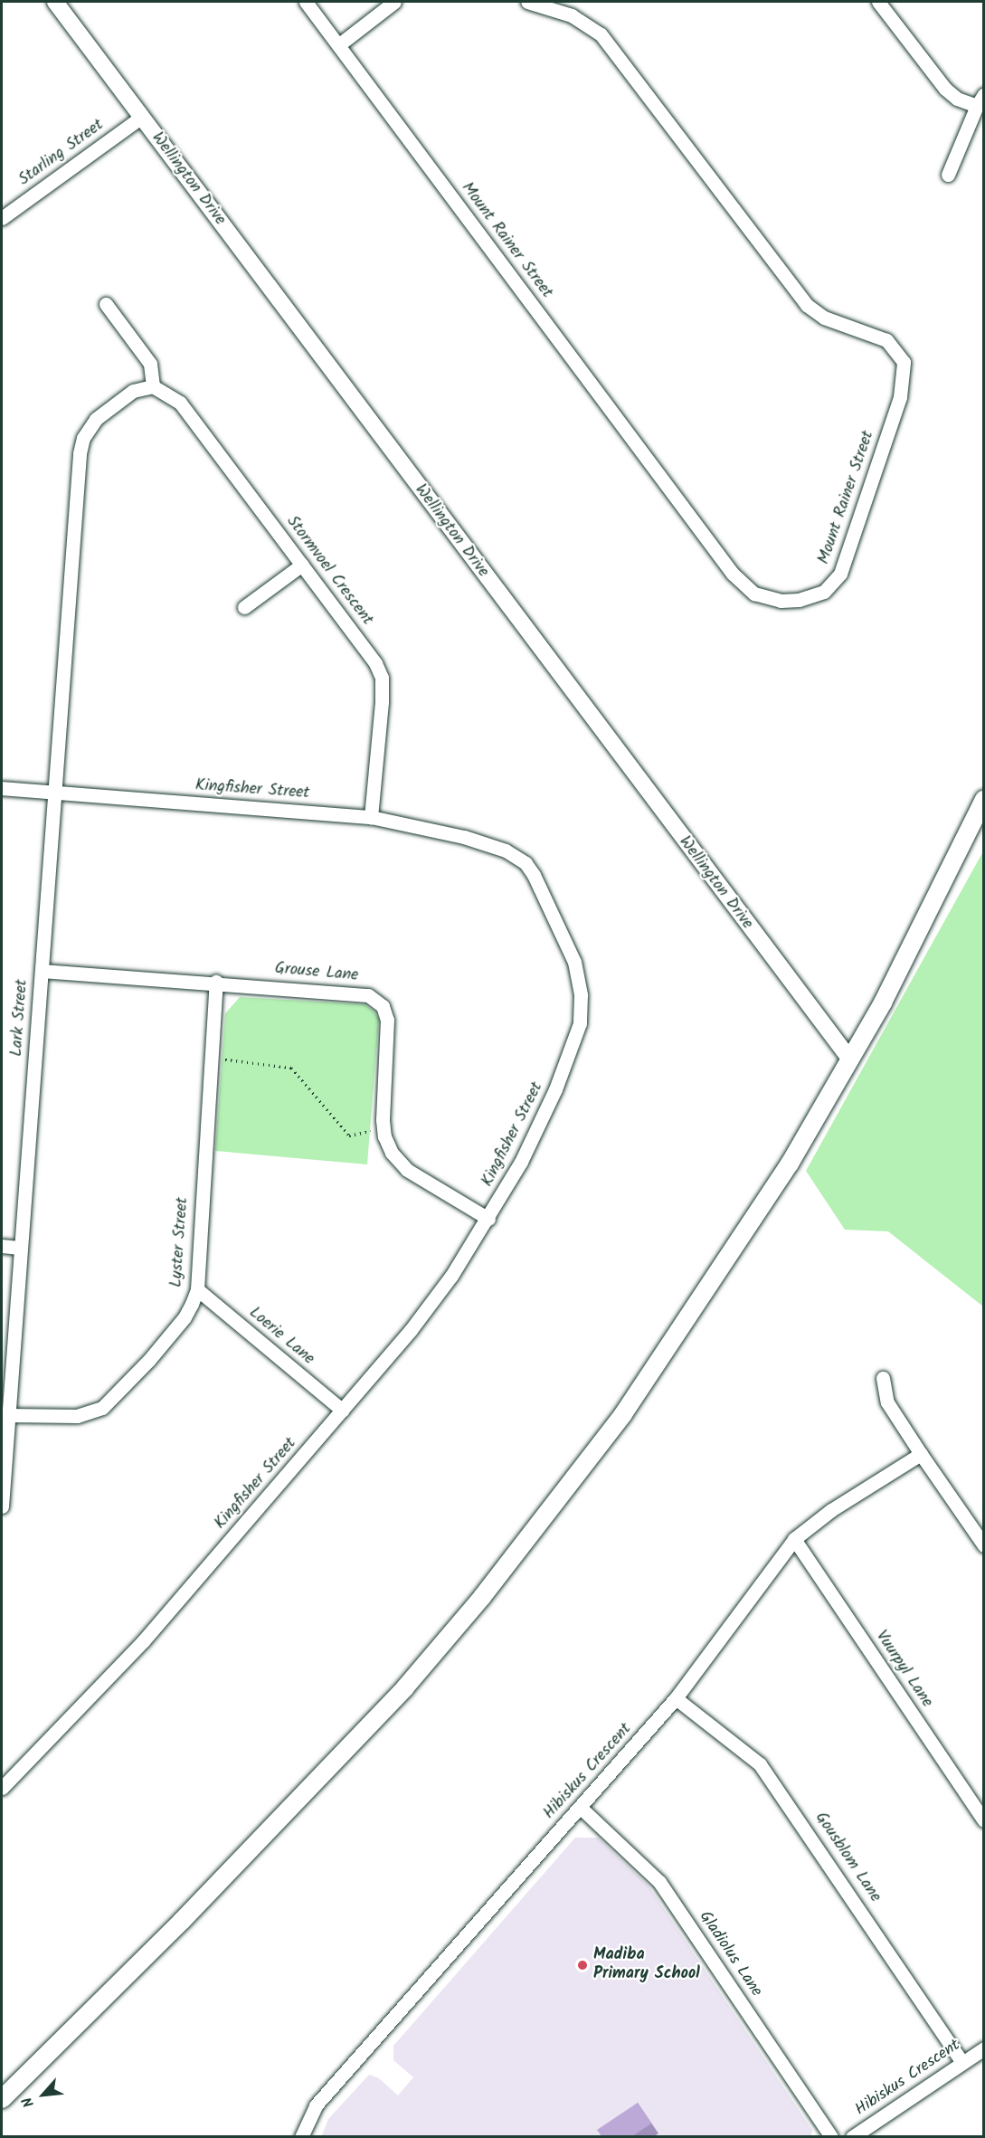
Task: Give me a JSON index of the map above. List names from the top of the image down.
{
  "streets": {
    "street": [
      "Starling Street",
      "Wellington Drive",
      "Mount Rainer Street",
      "Stormvoel Crescent",
      "Kingfisher Street",
      "Grouse Lane",
      "Lark Street",
      "Lyster Street",
      "Loerie Lane",
      "Vuurpyl Lane",
      "Hibiskus Crescent",
      "Gousblom Lane",
      "Gladiolus Lane"
    ]
  },
  "crossings": [
    ["Starling Street", "Wellington Drive"],
    ["Stormvoel Crescent", "Kingfisher Street"],
    ["Kingfisher Street", "Grouse Lane"],
    ["Kingfisher Street", "Lark Street"],
    ["Kingfisher Street", "Loerie Lane"],
    ["Grouse Lane", "Lark Street"],
    ["Grouse Lane", "Lyster Street"],
    ["Lark Street", "Lyster Street"],
    ["Lyster Street", "Loerie Lane"],
    ["Vuurpyl Lane", "Hibiskus Crescent"],
    ["Hibiskus Crescent", "Gousblom Lane"],
    ["Hibiskus Crescent", "Gladiolus Lane"]
  ],
  "places": ["Madiba Primary School"],
  "north": "bottom left"
}
